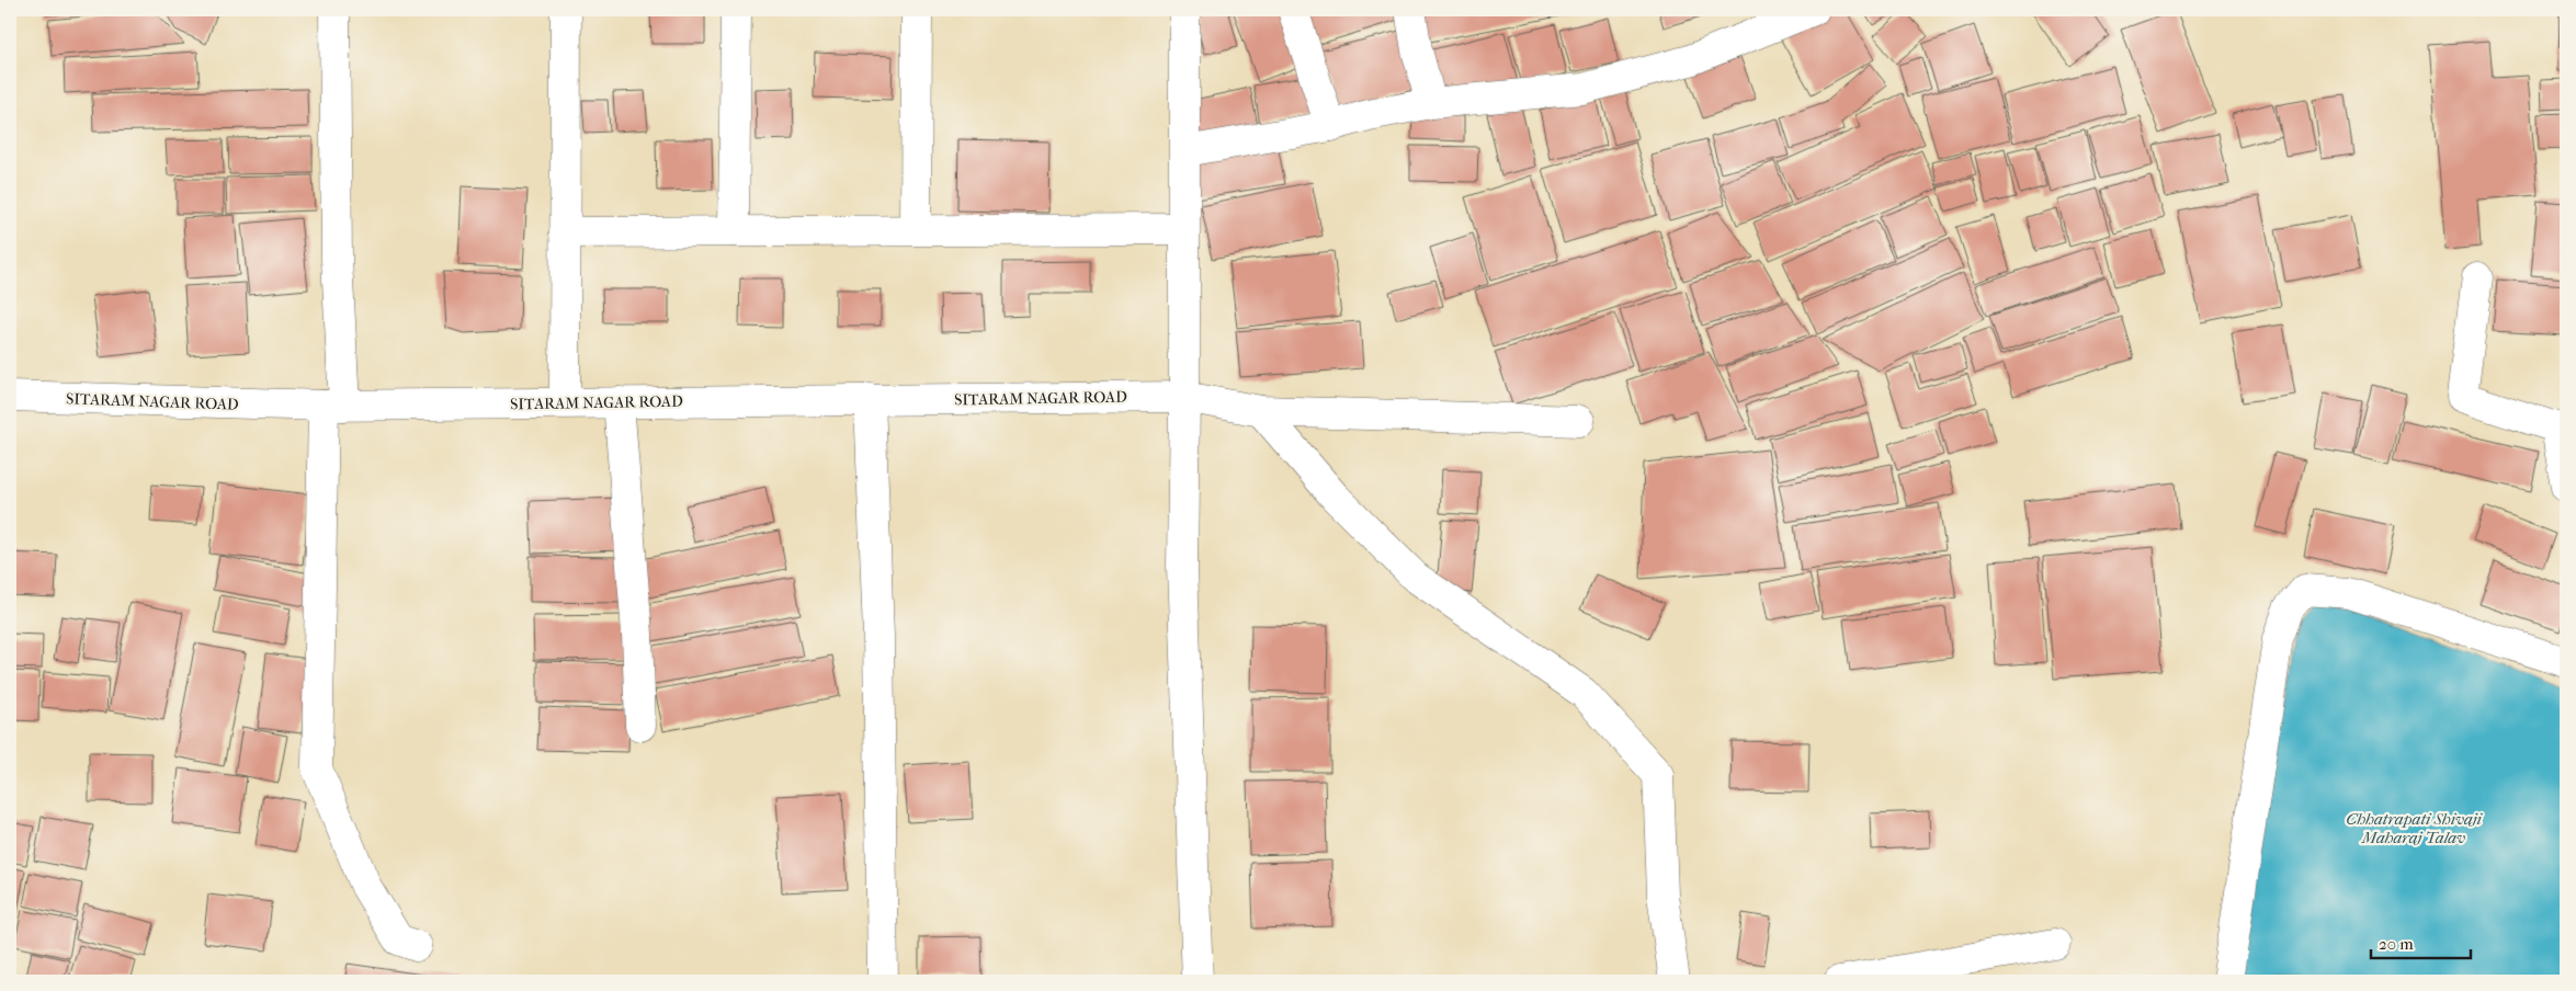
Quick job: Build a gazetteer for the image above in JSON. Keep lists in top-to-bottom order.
{
  "streets": {
    "street": ["SITARAM NAGAR ROAD"]
  },
  "water": ["Chhatrapati Shivaji Maharaj Talav"],
  "scale_bar": "20 m"
}
